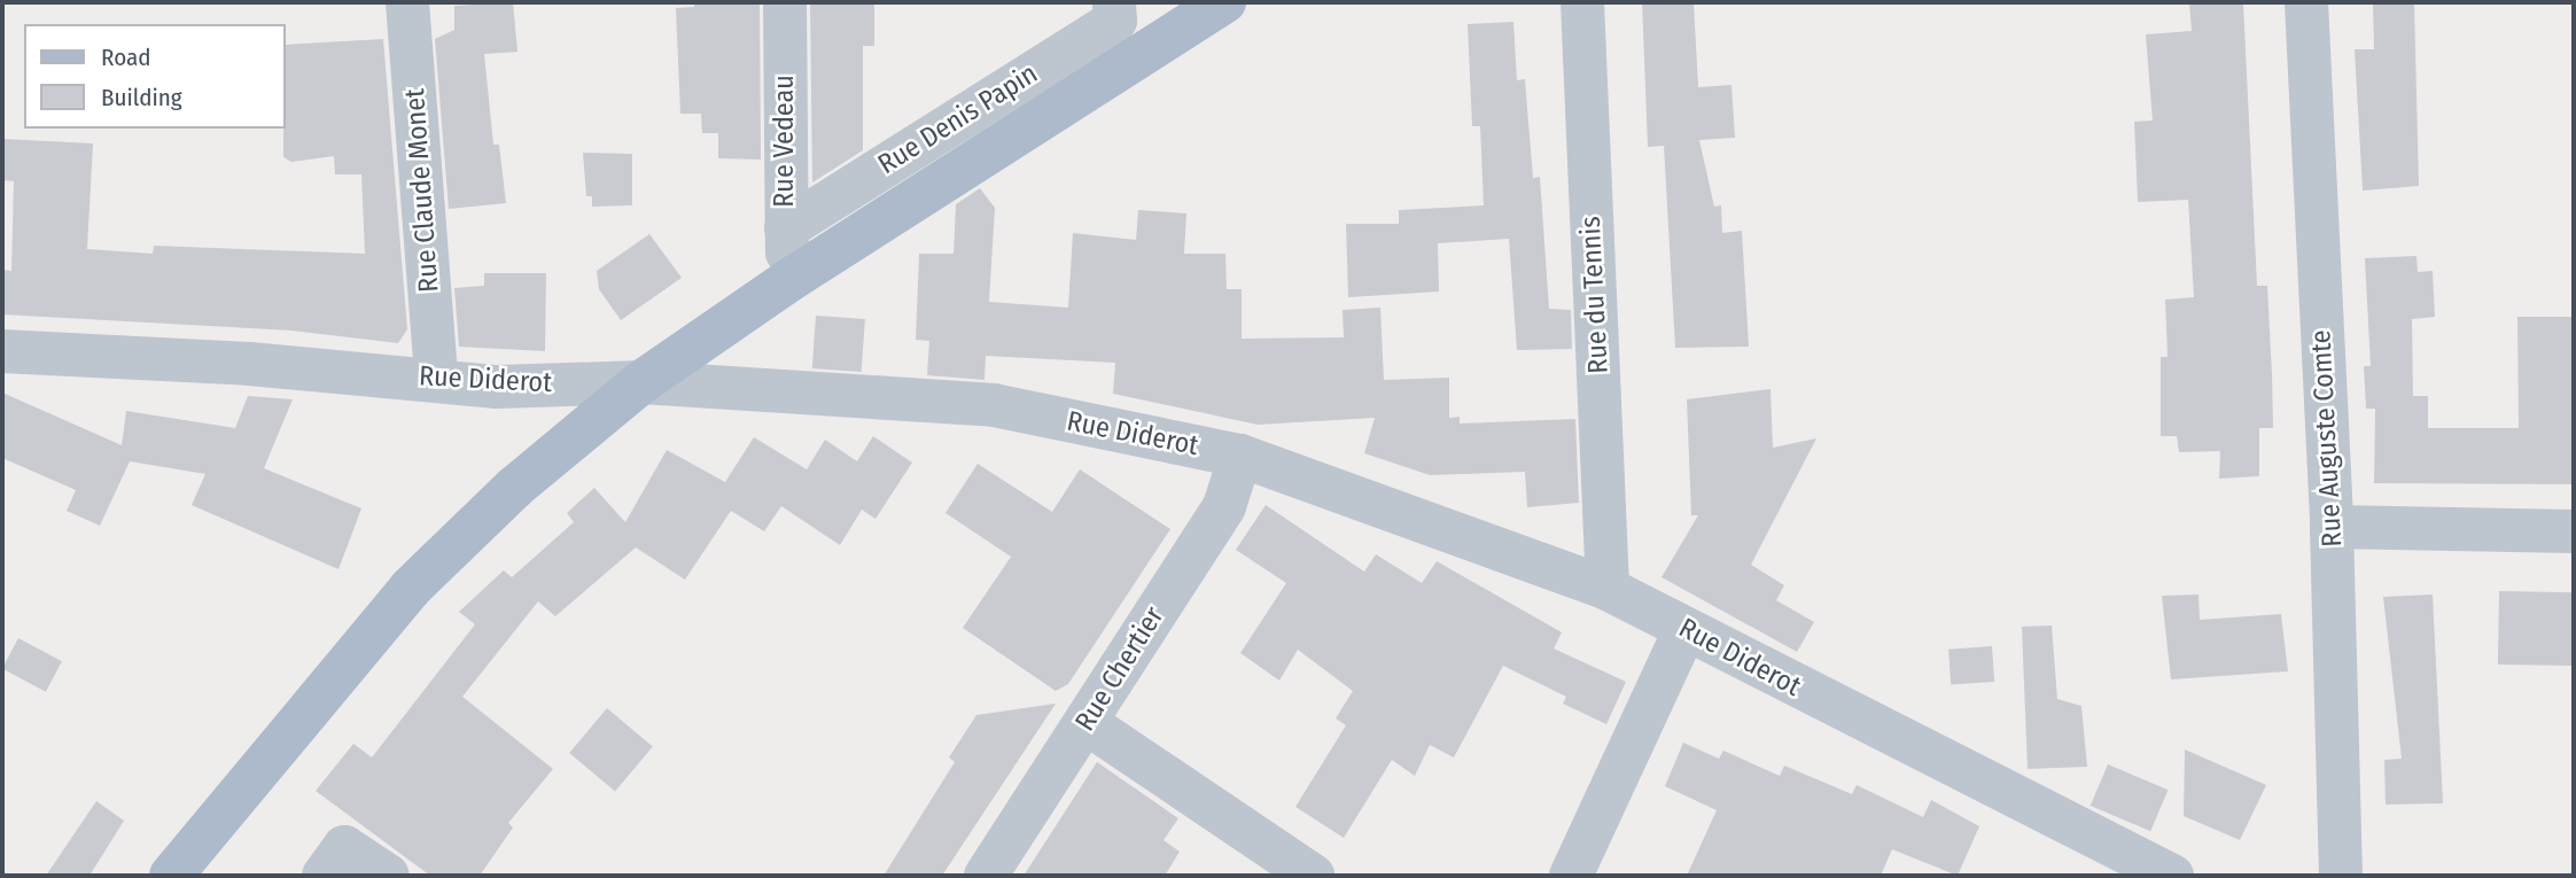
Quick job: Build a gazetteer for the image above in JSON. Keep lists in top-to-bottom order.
{
  "streets": {
    "street": [
      "Rue Denis Papin",
      "Rue Vedeau",
      "Rue Claude Monet",
      "Rue du Tennis",
      "Rue Diderot",
      "Rue Auguste Comte",
      "Rue Chertier"
    ]
  },
  "crossings": [
    ["Rue Denis Papin", "Rue Vedeau"],
    ["Rue Claude Monet", "Rue Diderot"],
    ["Rue du Tennis", "Rue Diderot"],
    ["Rue Diderot", "Rue Chertier"]
  ],
  "legend": ["Road", "Building"]
}
